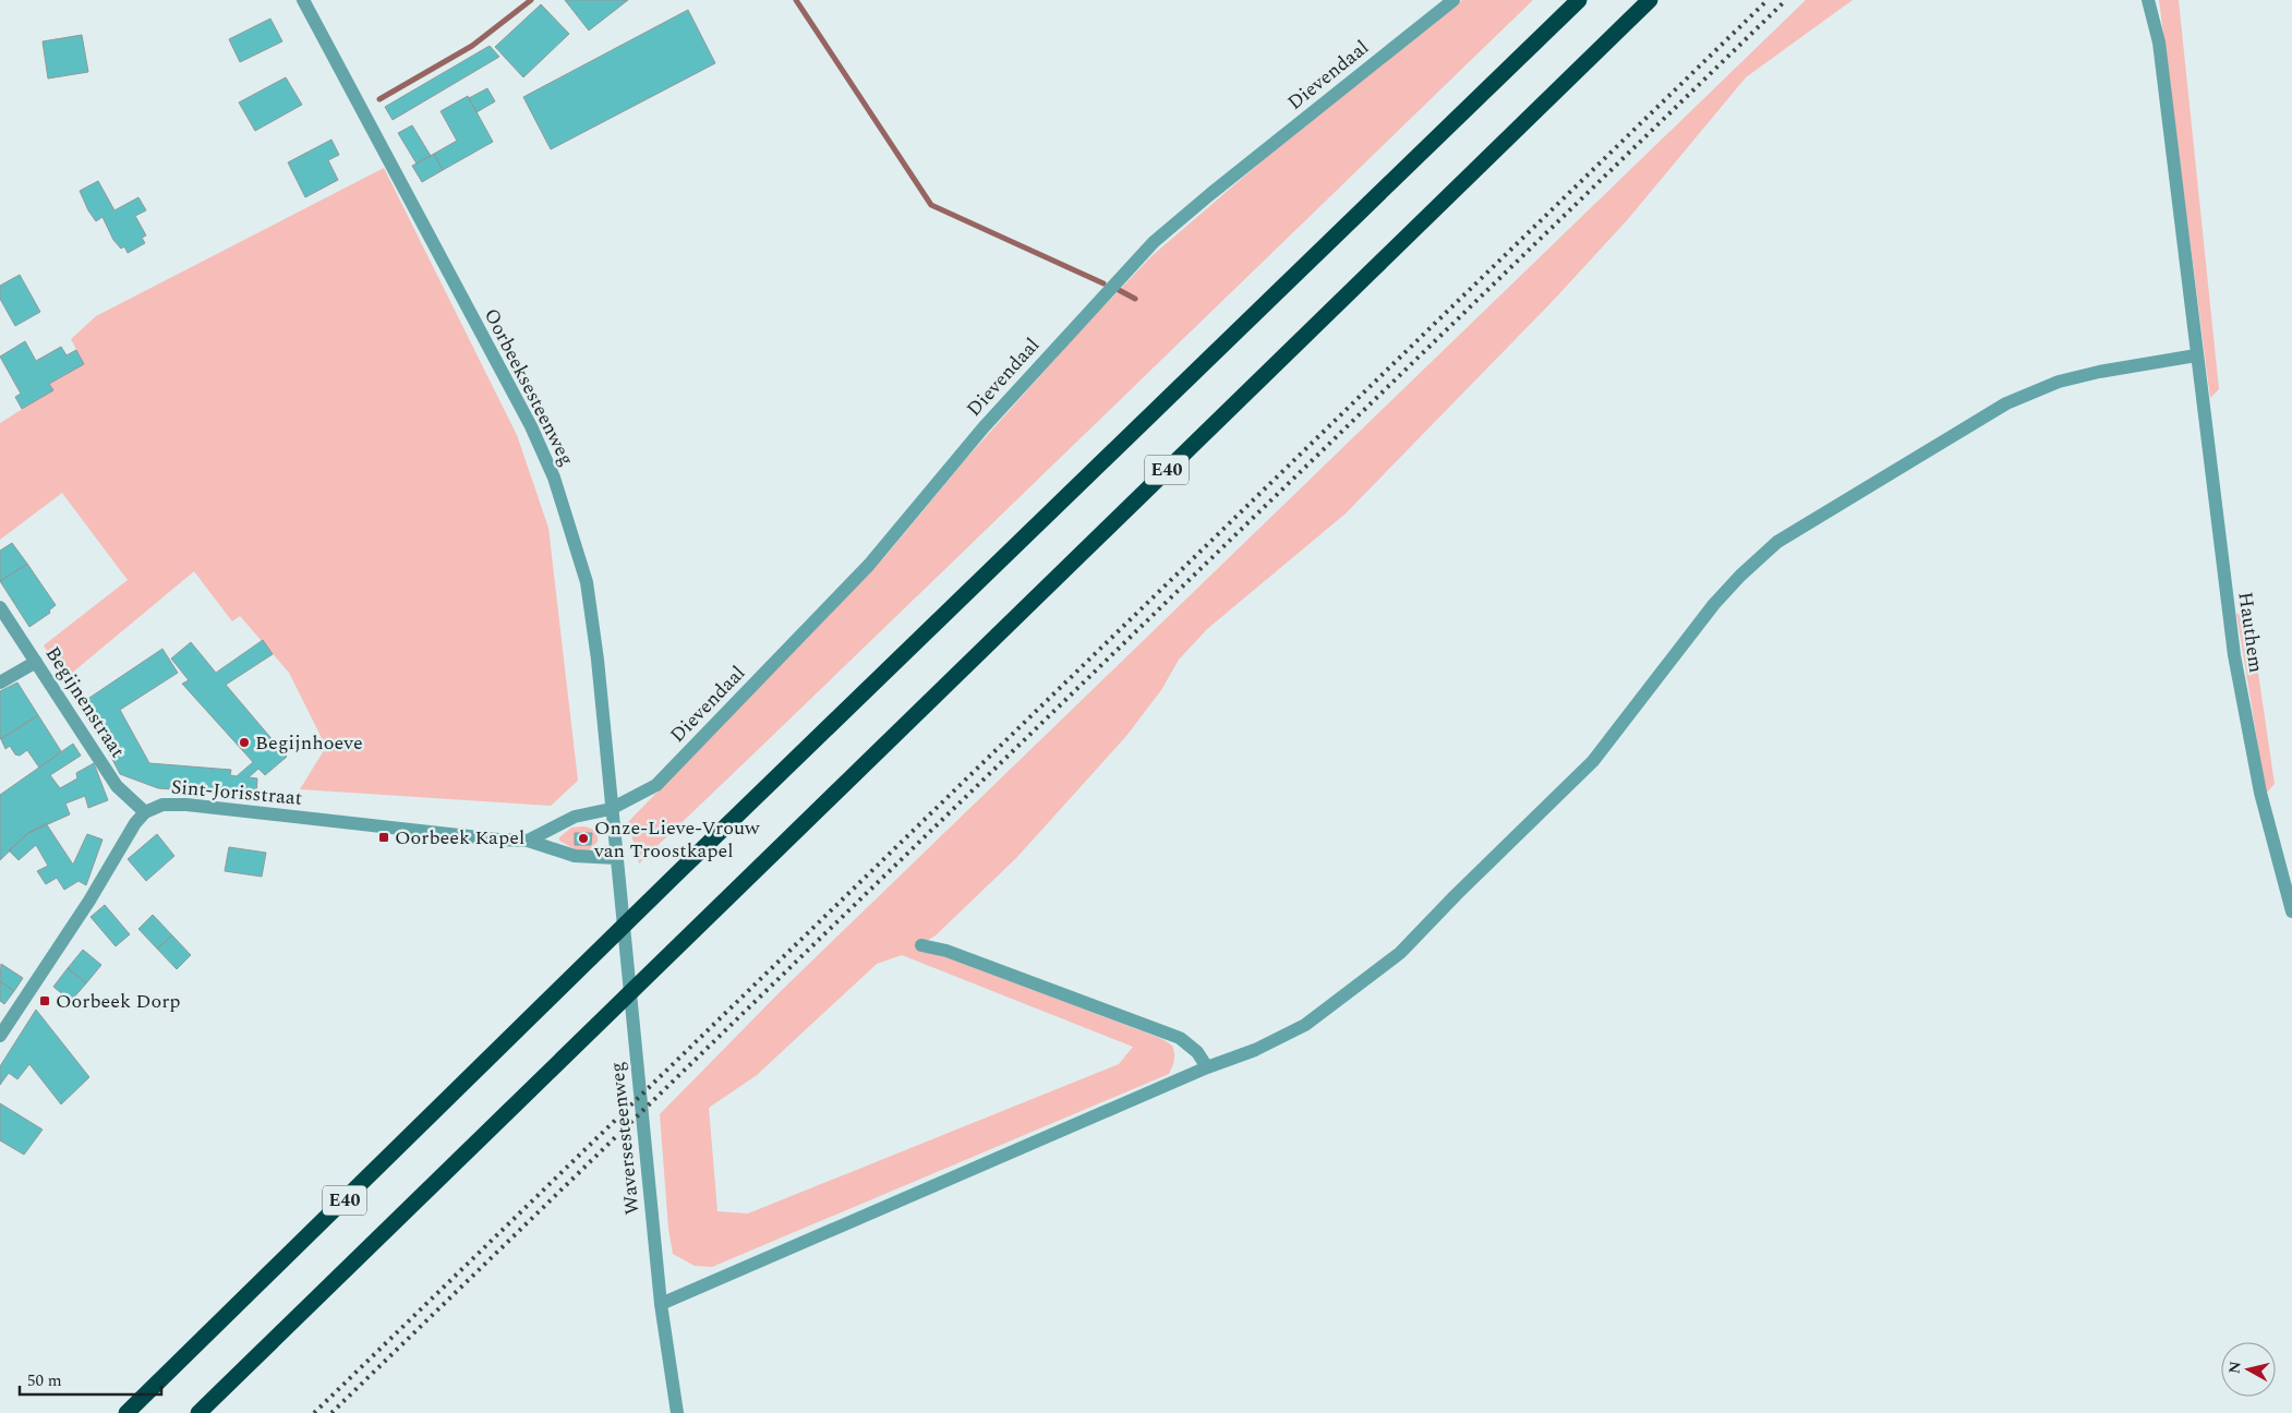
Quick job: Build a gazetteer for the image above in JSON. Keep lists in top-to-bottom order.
{
  "streets": {
    "highway": ["E40"],
    "street": [
      "Dievendaal",
      "Oorbeeksesteenweg",
      "Hauthem",
      "Begijnenstraat",
      "Sint-Jorisstraat",
      "Waversesteenweg"
    ]
  },
  "crossings": [
    ["Dievendaal", "Oorbeeksesteenweg"],
    ["Dievendaal", "Sint-Jorisstraat"],
    ["Oorbeeksesteenweg", "Sint-Jorisstraat"],
    ["Oorbeeksesteenweg", "Waversesteenweg"],
    ["Begijnenstraat", "Sint-Jorisstraat"],
    ["Sint-Jorisstraat", "Waversesteenweg"]
  ],
  "places": {
    "other": ["Begijnhoeve", "Onze-Lieve-Vrouw van Troostkapel"],
    "transit": ["Oorbeek Kapel", "Oorbeek Dorp"]
  },
  "scale_bar": "50 m",
  "north": "left"
}
